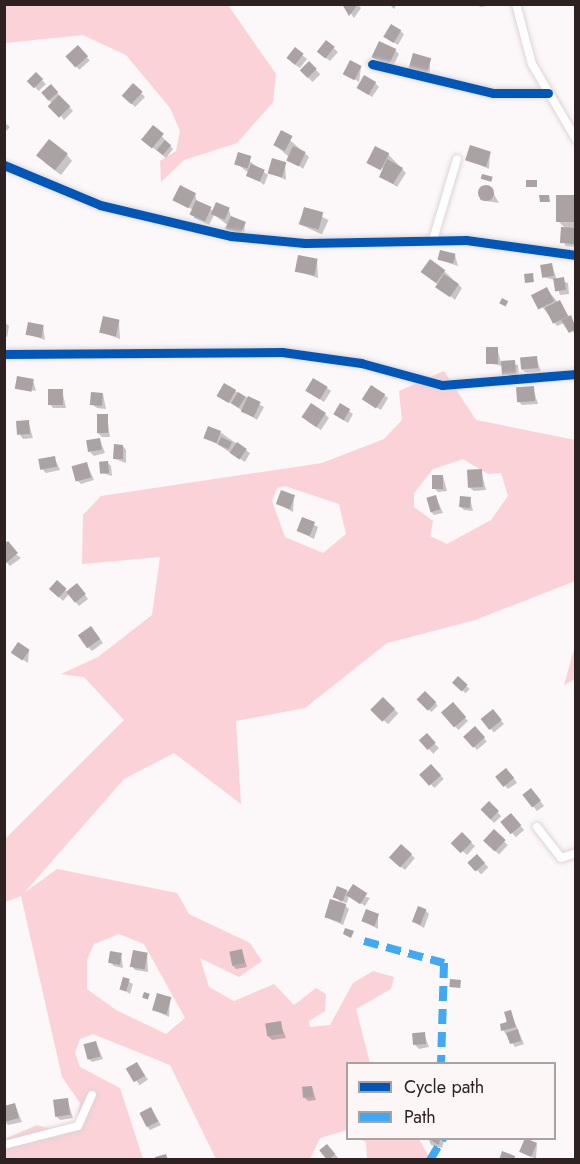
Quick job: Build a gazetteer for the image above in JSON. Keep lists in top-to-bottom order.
{
  "legend": ["Cycle path", "Path"]
}
